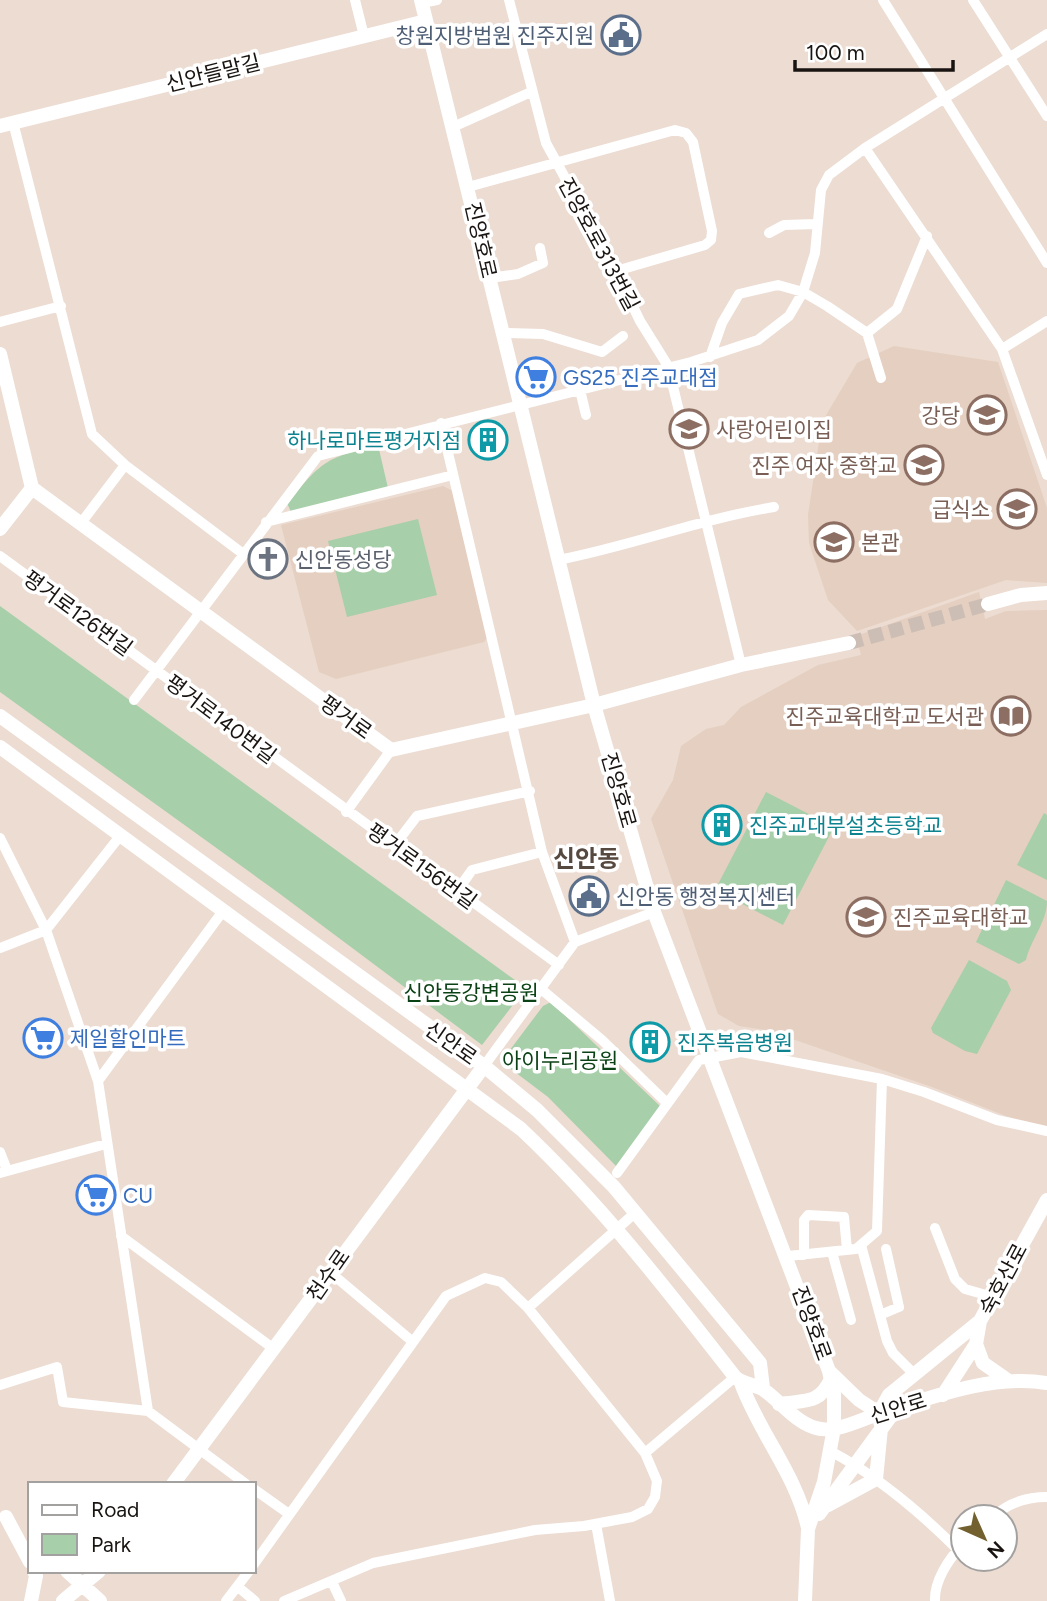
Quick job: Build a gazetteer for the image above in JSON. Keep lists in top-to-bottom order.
{
  "streets": {
    "street": [
      "신안들말길",
      "진양호로",
      "진양호로313번길",
      "평거로126번길",
      "평거로",
      "평거로140번길",
      "평거로156번길",
      "신안로",
      "천수로",
      "숙호산로"
    ]
  },
  "crossings": [
    ["신안들말길", "진양호로"],
    ["진양호로", "진양호로313번길"],
    ["진양호로", "평거로"],
    ["진양호로", "신안로"],
    ["진양호로313번길", "평거로"],
    ["평거로126번길", "평거로140번길"],
    ["평거로", "평거로140번길"],
    ["평거로", "평거로156번길"],
    ["평거로140번길", "평거로156번길"],
    ["신안로", "천수로"],
    ["신안로", "숙호산로"]
  ],
  "districts": ["신안동"],
  "parks": ["신안동강변공원", "아이누리공원"],
  "places": {
    "public building": ["창원지방법원 진주지원", "신안동 행정복지센터"],
    "supermarket": ["GS25 진주교대점", "제일할인마트", "CU"],
    "school or university": [
      "강당",
      "사랑어린이집",
      "진주 여자 중학교",
      "급식소",
      "본관",
      "진주교육대학교"
    ],
    "building": ["하나로마트평거지점", "진주교대부설초등학교", "진주복음병원"],
    "church": ["신안동성당"],
    "library": ["진주교육대학교 도서관"]
  },
  "legend": ["Road", "Park"],
  "scale_bar": "100 m",
  "north": "bottom right"
}
